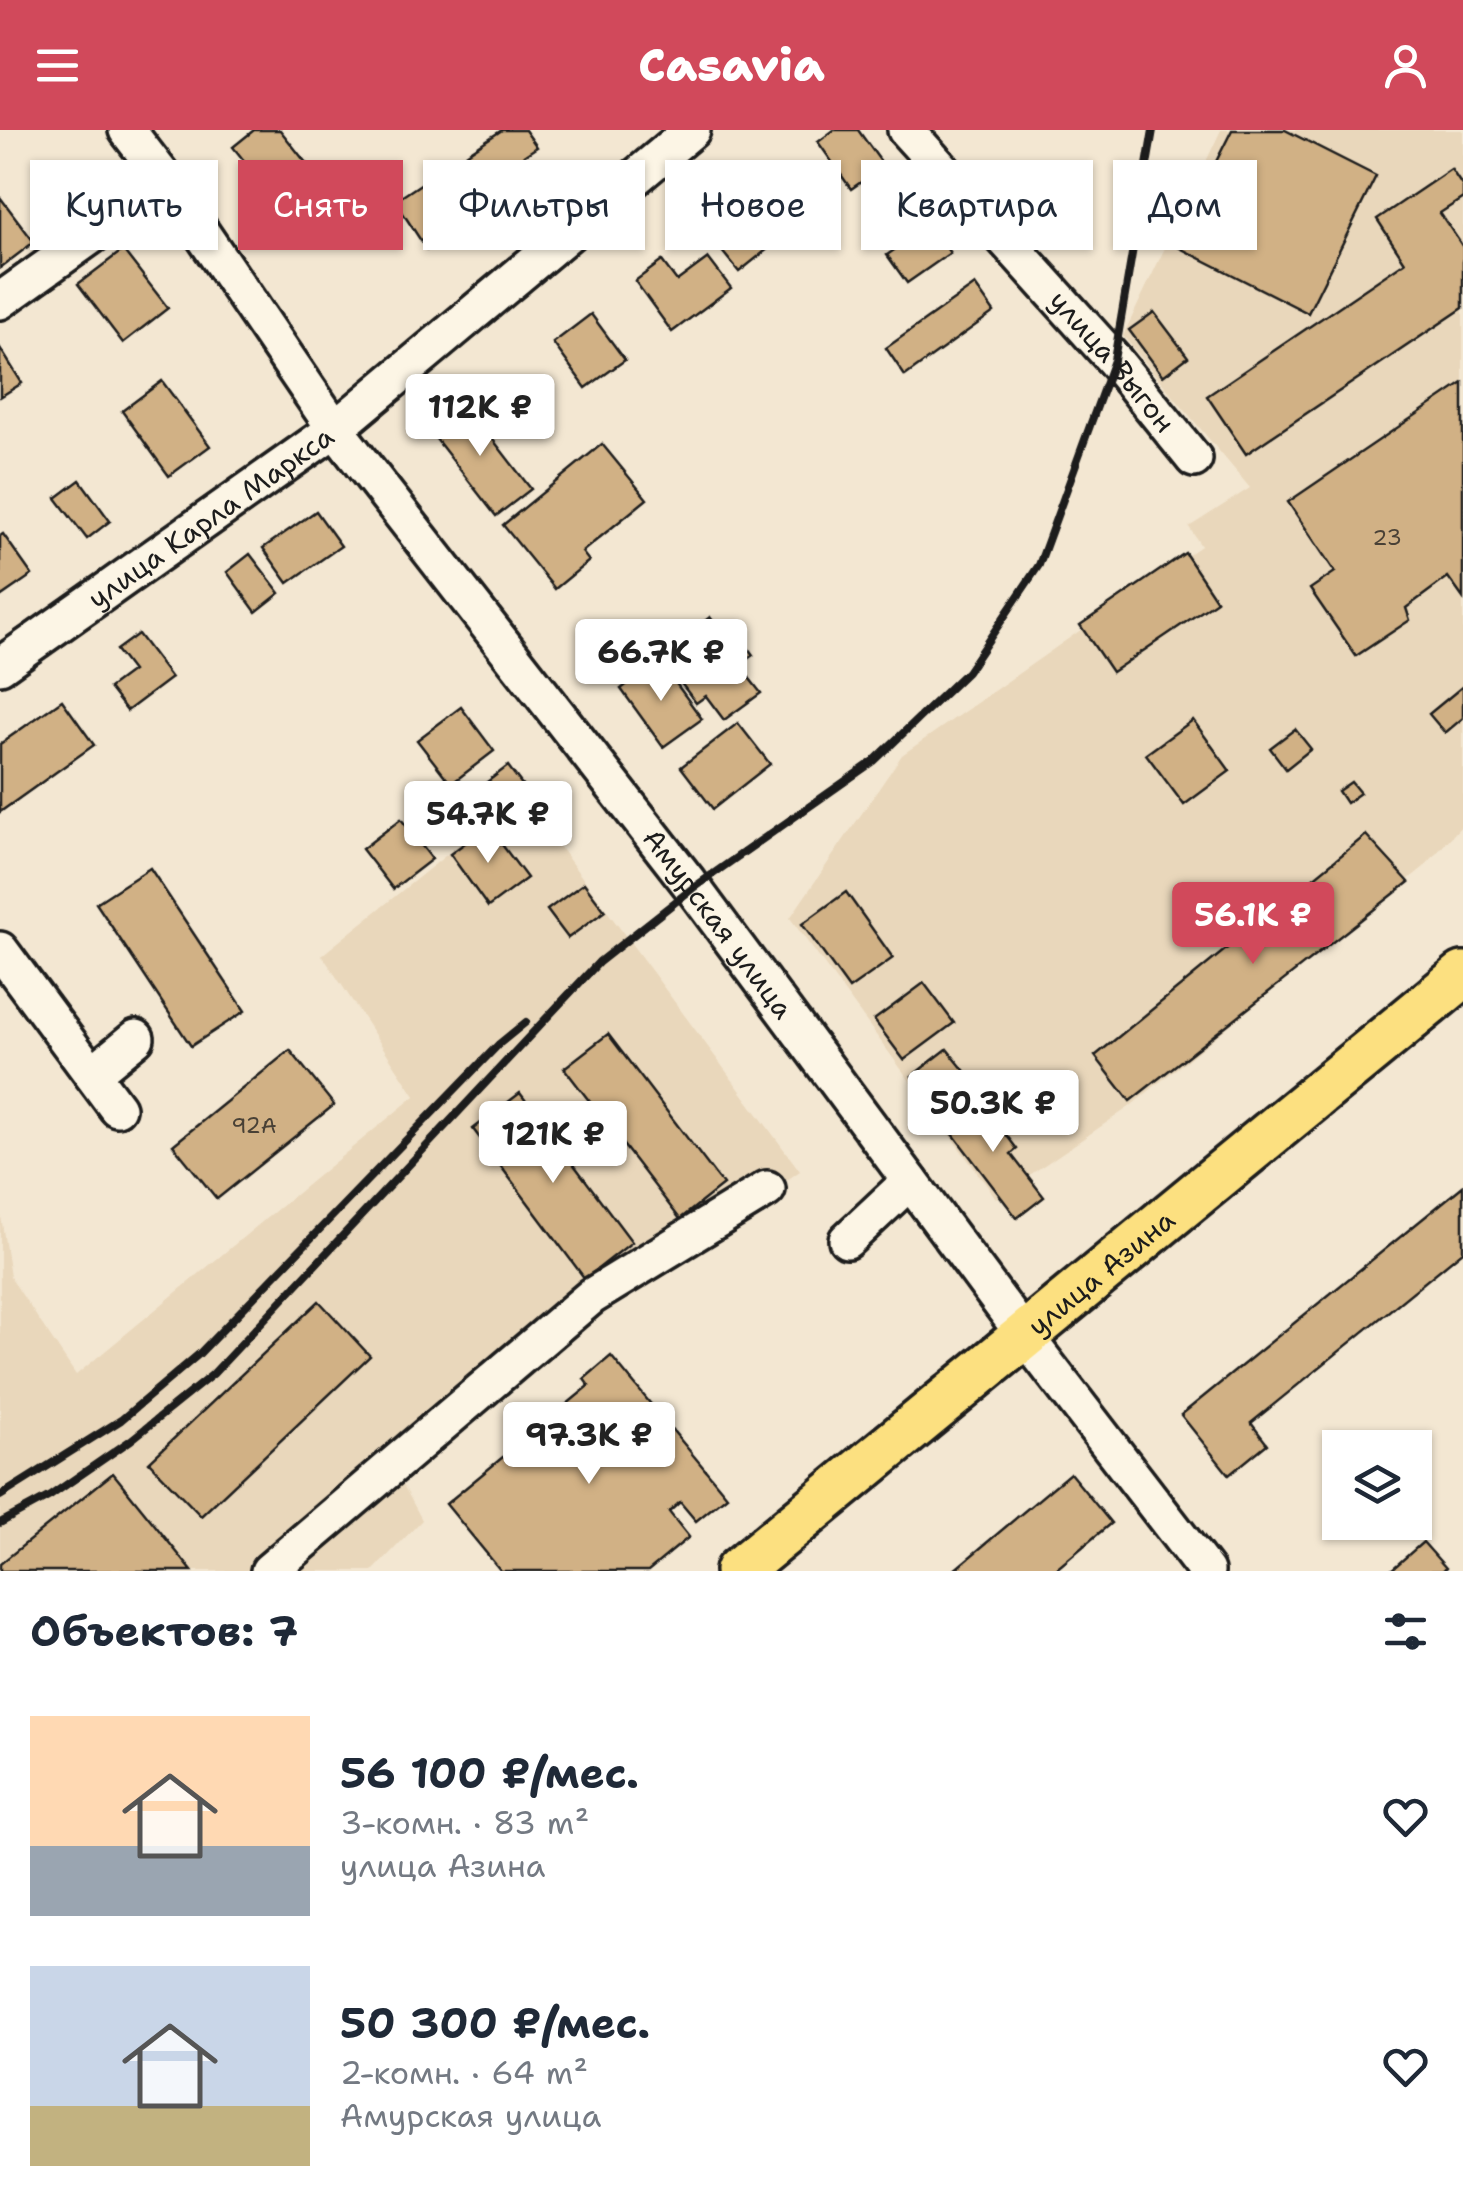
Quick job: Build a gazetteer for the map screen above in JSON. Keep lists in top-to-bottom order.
{
  "streets": {
    "main road": ["улица Азина"],
    "street": ["улица Выгон", "улица Карла Маркса", "Амурская улица"]
  },
  "crossings": [
    ["улица Карла Маркса", "Амурская улица"],
    ["Амурская улица", "улица Азина"]
  ],
  "house_numbers": ["23", "92А"],
  "page": {
    "header": "Casavia",
    "chip": [
      "Купить",
      "Снять",
      "Фильтры",
      "Новое",
      "Квартира",
      "Дом"
    ],
    "price": [
      "112K ₽",
      "66.7K ₽",
      "54.7K ₽",
      "56.1K ₽",
      "50.3K ₽",
      "121K ₽",
      "97.3K ₽"
    ],
    "heading": "Объектов: 7",
    "list": [
      {
        "name": "56 100 ₽/мес.",
        "note": "3-комн. · 83 m² · улица Азина"
      },
      {
        "name": "50 300 ₽/мес.",
        "note": "2-комн. · 64 m² · Амурская улица"
      }
    ]
  }
}
